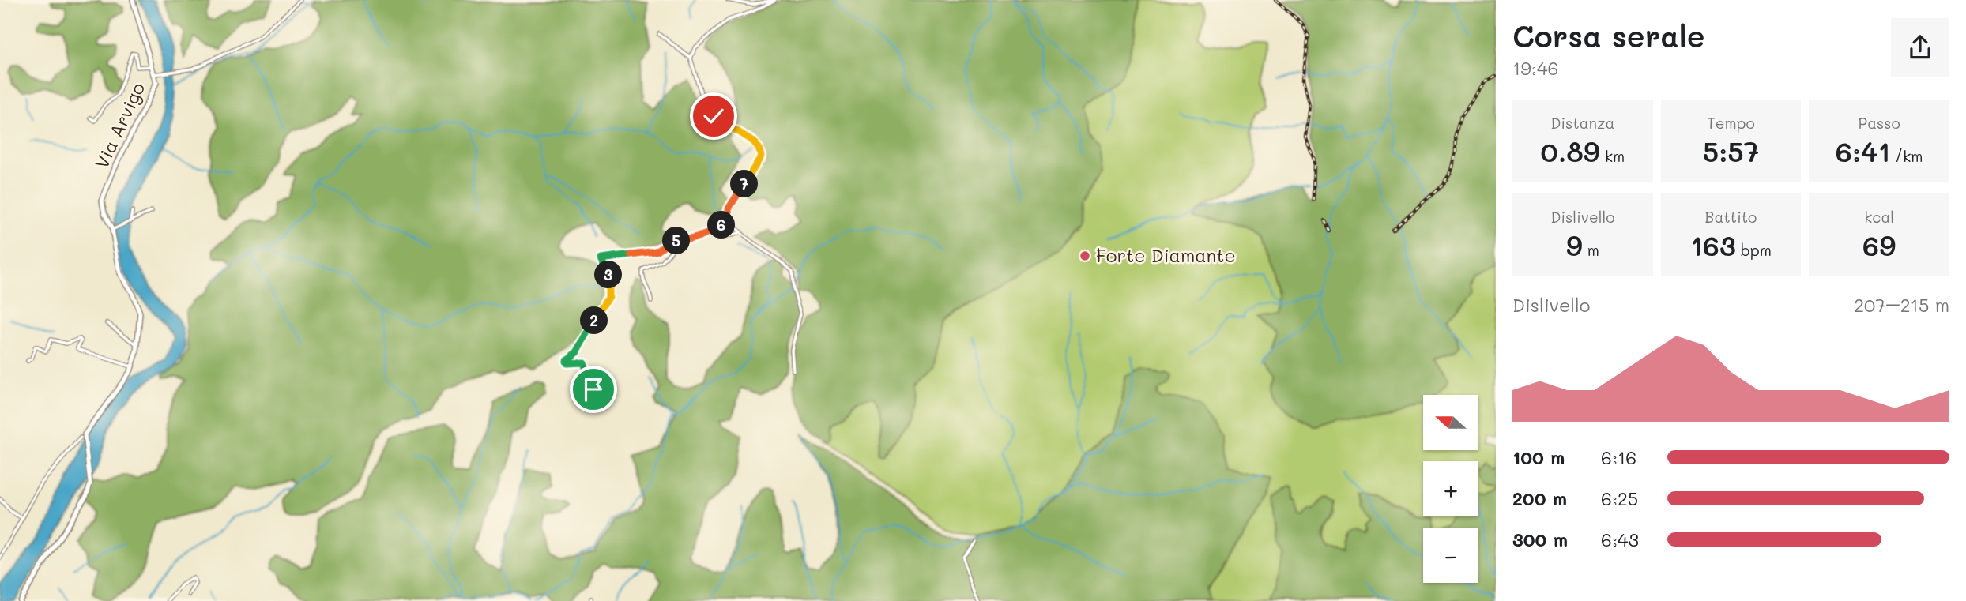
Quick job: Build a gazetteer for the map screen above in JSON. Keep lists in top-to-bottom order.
{
  "streets": {
    "main road": ["Via Arvigo"]
  },
  "places": ["Forte Diamante"],
  "north": "left",
  "page": {
    "heading": ["Corsa serale", "19:46"],
    "stats": [
      ["Distanza", "0.89 km"],
      ["Tempo", "5:57"],
      ["Passo", "6:41 /km"],
      ["Dislivello", "9 m"],
      ["Battito", "163 bpm"],
      ["kcal", "69"]
    ],
    "pins": [
      "7",
      "6",
      "5",
      "3",
      "2"
    ],
    "chart": ["Dislivello", "207–215 m"],
    "map_buttons": ["+", "−"],
    "list": [
      {
        "name": "100 m",
        "note": "6:16"
      },
      {
        "name": "200 m",
        "note": "6:25"
      },
      {
        "name": "300 m",
        "note": "6:43"
      }
    ]
  }
}
